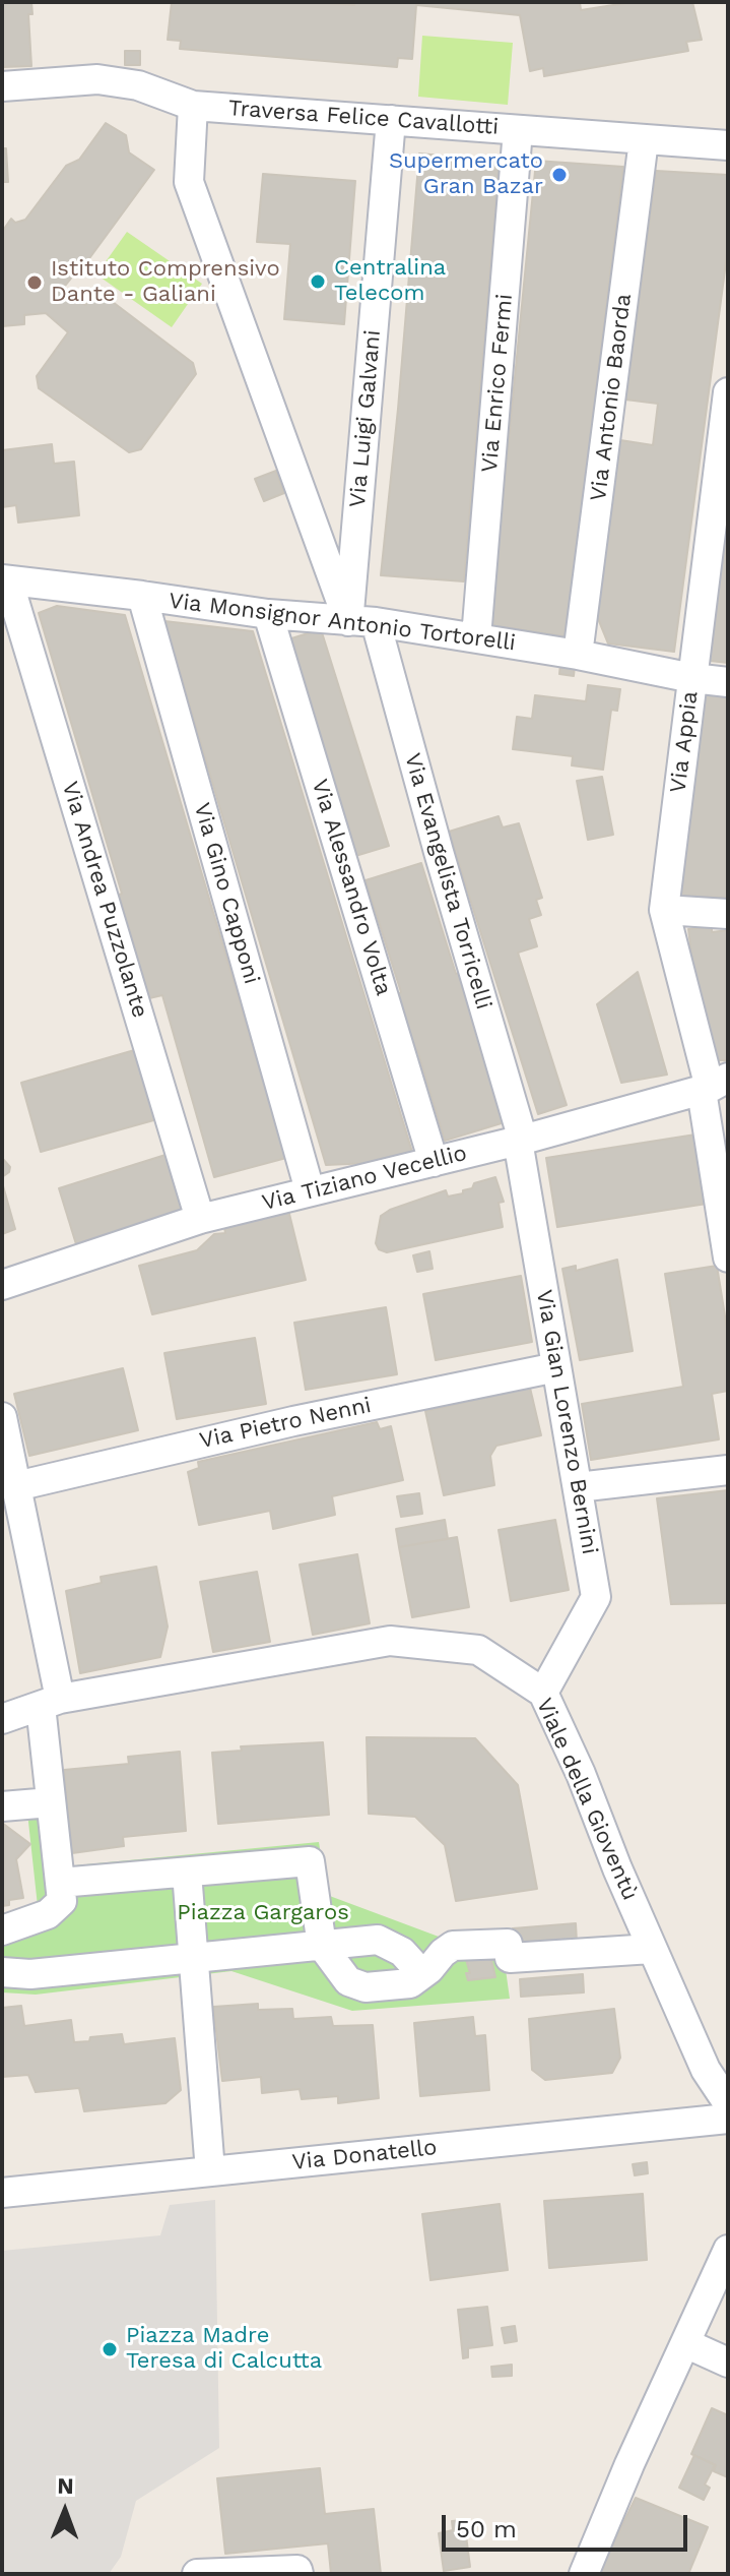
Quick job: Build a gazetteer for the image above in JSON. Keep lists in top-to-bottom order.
{
  "streets": {
    "street": [
      "Traversa Felice Cavallotti",
      "Via Enrico Fermi",
      "Via Antonio Baorda",
      "Via Luigi Galvani",
      "Via Monsignor Antonio Tortorelli",
      "Via Appia",
      "Via Evangelista Torricelli",
      "Via Alessandro Volta",
      "Via Gino Capponi",
      "Via Andrea Puzzolante",
      "Via Tiziano Vecellio",
      "Via Gian Lorenzo Bernini",
      "Via Pietro Nenni",
      "Viale della Gioventù",
      "Via Donatello"
    ]
  },
  "crossings": [
    ["Traversa Felice Cavallotti", "Via Enrico Fermi"],
    ["Traversa Felice Cavallotti", "Via Antonio Baorda"],
    ["Traversa Felice Cavallotti", "Via Luigi Galvani"],
    ["Traversa Felice Cavallotti", "Via Evangelista Torricelli"],
    ["Via Enrico Fermi", "Via Monsignor Antonio Tortorelli"],
    ["Via Antonio Baorda", "Via Monsignor Antonio Tortorelli"],
    ["Via Luigi Galvani", "Via Monsignor Antonio Tortorelli"],
    ["Via Luigi Galvani", "Via Evangelista Torricelli"],
    ["Via Monsignor Antonio Tortorelli", "Via Appia"],
    ["Via Monsignor Antonio Tortorelli", "Via Evangelista Torricelli"],
    ["Via Monsignor Antonio Tortorelli", "Via Alessandro Volta"],
    ["Via Monsignor Antonio Tortorelli", "Via Gino Capponi"],
    ["Via Monsignor Antonio Tortorelli", "Via Andrea Puzzolante"],
    ["Via Appia", "Via Tiziano Vecellio"],
    ["Via Evangelista Torricelli", "Via Tiziano Vecellio"],
    ["Via Evangelista Torricelli", "Via Gian Lorenzo Bernini"],
    ["Via Alessandro Volta", "Via Tiziano Vecellio"],
    ["Via Gino Capponi", "Via Tiziano Vecellio"],
    ["Via Andrea Puzzolante", "Via Tiziano Vecellio"],
    ["Via Tiziano Vecellio", "Via Gian Lorenzo Bernini"],
    ["Via Gian Lorenzo Bernini", "Via Pietro Nenni"],
    ["Via Gian Lorenzo Bernini", "Viale della Gioventù"]
  ],
  "parks": ["Piazza Gargaros"],
  "places": [
    "Supermercato Gran Bazar",
    "Centralina Telecom",
    "Istituto Comprensivo Dante - Galiani",
    "Piazza Madre Teresa di Calcutta"
  ],
  "scale_bar": "50 m",
  "north": "top"
}
